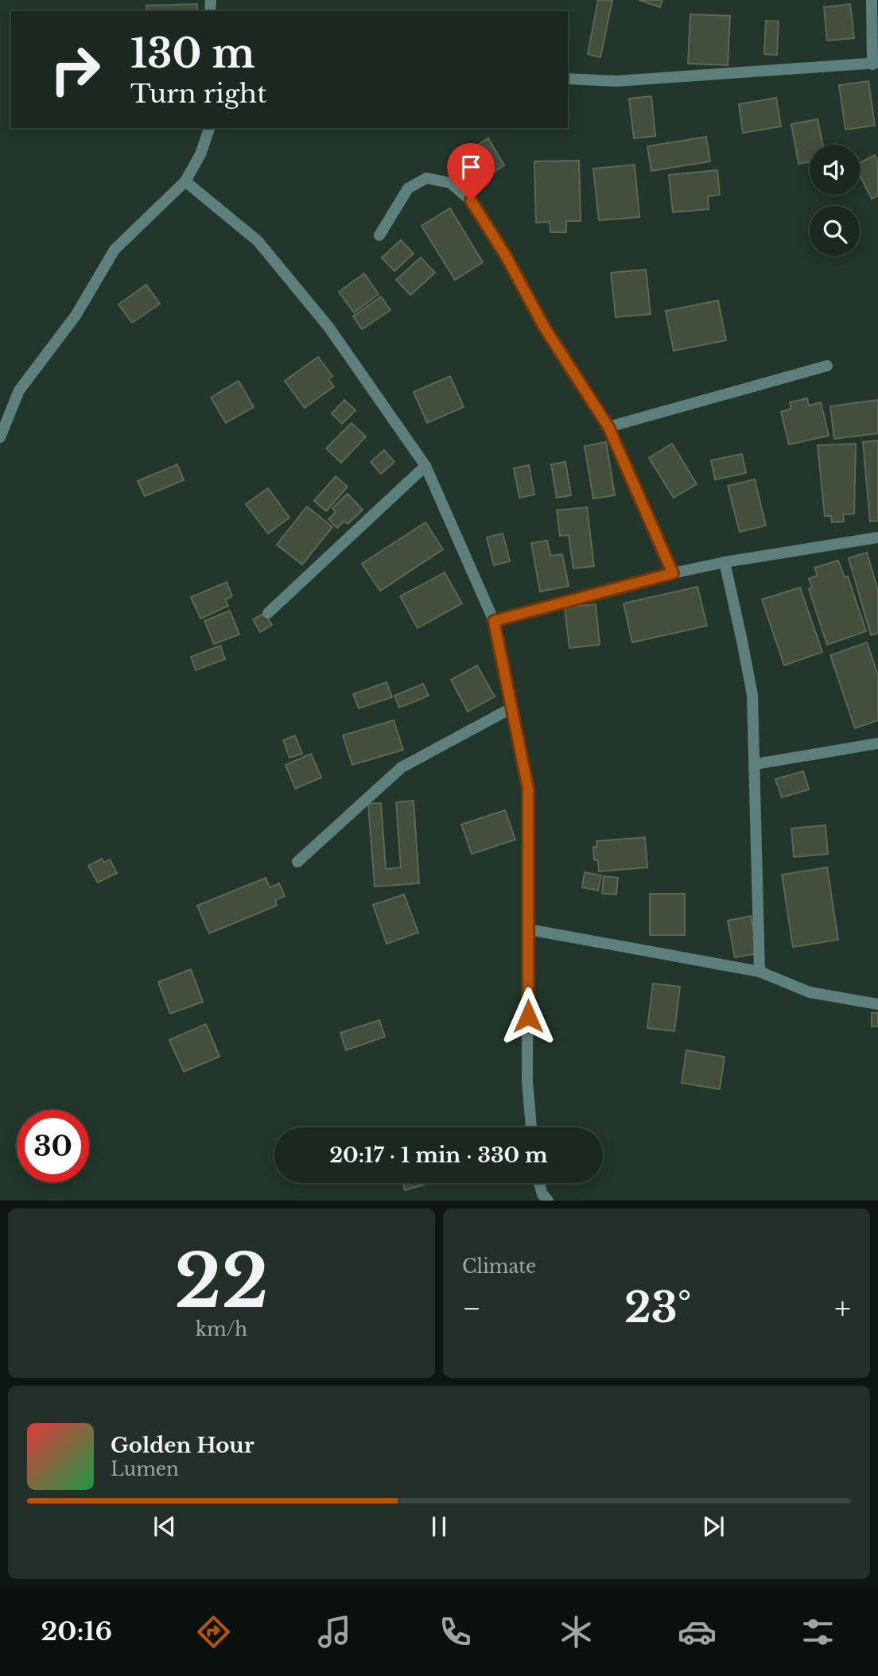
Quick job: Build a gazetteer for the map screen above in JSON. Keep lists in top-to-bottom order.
{
  "page": {
    "turn": ["130 m", "Turn right"],
    "limit": "30",
    "trip": "20:17 · 1 min · 330 m",
    "tile": [
      ["22", "km/h"],
      "Climate"
    ],
    "heat": ["−", "23°", "+"],
    "song": ["Golden Hour", "Lumen"],
    "tabs": "20:16"
  }
}
